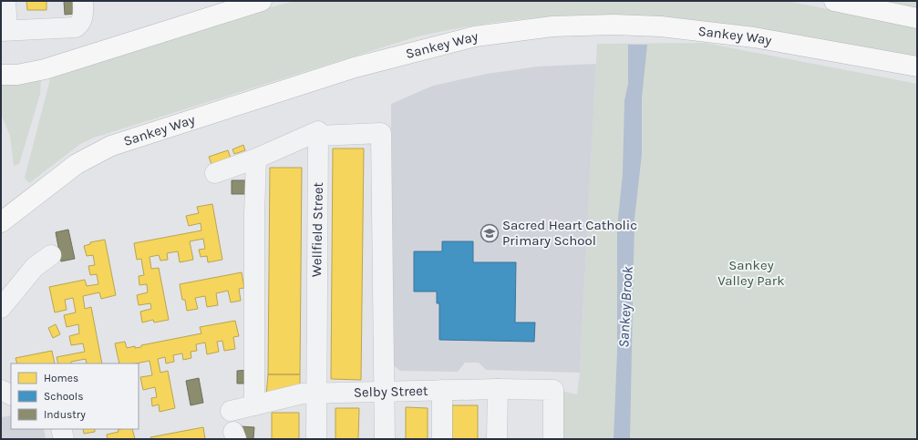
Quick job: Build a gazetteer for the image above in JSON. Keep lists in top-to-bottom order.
{
  "streets": {
    "highway": ["Sankey Way"],
    "street": ["Wellfield Street", "Selby Street"]
  },
  "crossings": [
    ["Wellfield Street", "Selby Street"]
  ],
  "water": ["Sankey Brook"],
  "parks": ["Sankey Valley Park"],
  "places": {
    "school or university": ["Sacred Heart Catholic Primary School"]
  },
  "legend": ["Homes", "Schools", "Industry"]
}
